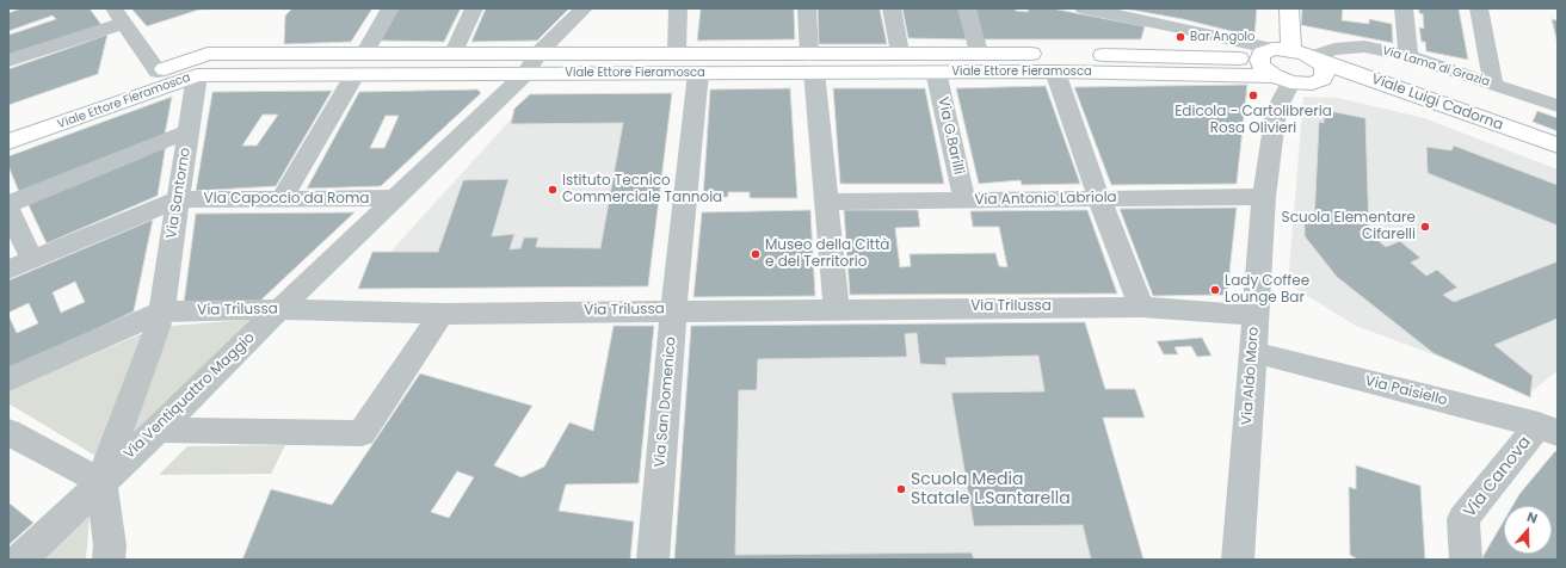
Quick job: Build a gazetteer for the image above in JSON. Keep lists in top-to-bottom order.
{
  "streets": {
    "main road": ["Viale Ettore Fieramosca", "Viale Luigi Cadorna"],
    "street": [
      "Via Lama di Grazia",
      "Via G.Barilli",
      "Via Santorno",
      "Via Capoccio da Roma",
      "Via Antonio Labriola",
      "Via Trilussa",
      "Via Aldo Moro",
      "Via Paisiello",
      "Via Ventiquattro Maggio",
      "Via San Domenico",
      "Via Canova"
    ]
  },
  "crossings": [
    ["Via Lama di Grazia", "Viale Luigi Cadorna"],
    ["Viale Ettore Fieramosca", "Viale Luigi Cadorna"],
    ["Viale Ettore Fieramosca", "Via G.Barilli"],
    ["Viale Ettore Fieramosca", "Via Santorno"],
    ["Viale Ettore Fieramosca", "Via Aldo Moro"],
    ["Viale Ettore Fieramosca", "Via Ventiquattro Maggio"],
    ["Viale Ettore Fieramosca", "Via San Domenico"],
    ["Viale Luigi Cadorna", "Via Aldo Moro"],
    ["Via G.Barilli", "Via Antonio Labriola"],
    ["Via Santorno", "Via Capoccio da Roma"],
    ["Via Santorno", "Via Trilussa"],
    ["Via Santorno", "Via Ventiquattro Maggio"],
    ["Via Capoccio da Roma", "Via Ventiquattro Maggio"],
    ["Via Antonio Labriola", "Via Aldo Moro"],
    ["Via Trilussa", "Via Aldo Moro"],
    ["Via Trilussa", "Via Ventiquattro Maggio"],
    ["Via Trilussa", "Via San Domenico"],
    ["Via Aldo Moro", "Via Paisiello"],
    ["Via Paisiello", "Via Canova"]
  ],
  "places": [
    "Bar Angolo",
    "Edicola - Cartolibreria Rosa Olivieri",
    "Istituto Tecnico Commerciale Tannoia",
    "Scuola Elementare Cifarelli",
    "Museo della Città e del Territorio",
    "Lady Coffee Lounge Bar",
    "Scuola Media Statale L.Santarella"
  ],
  "north": "top"
}
